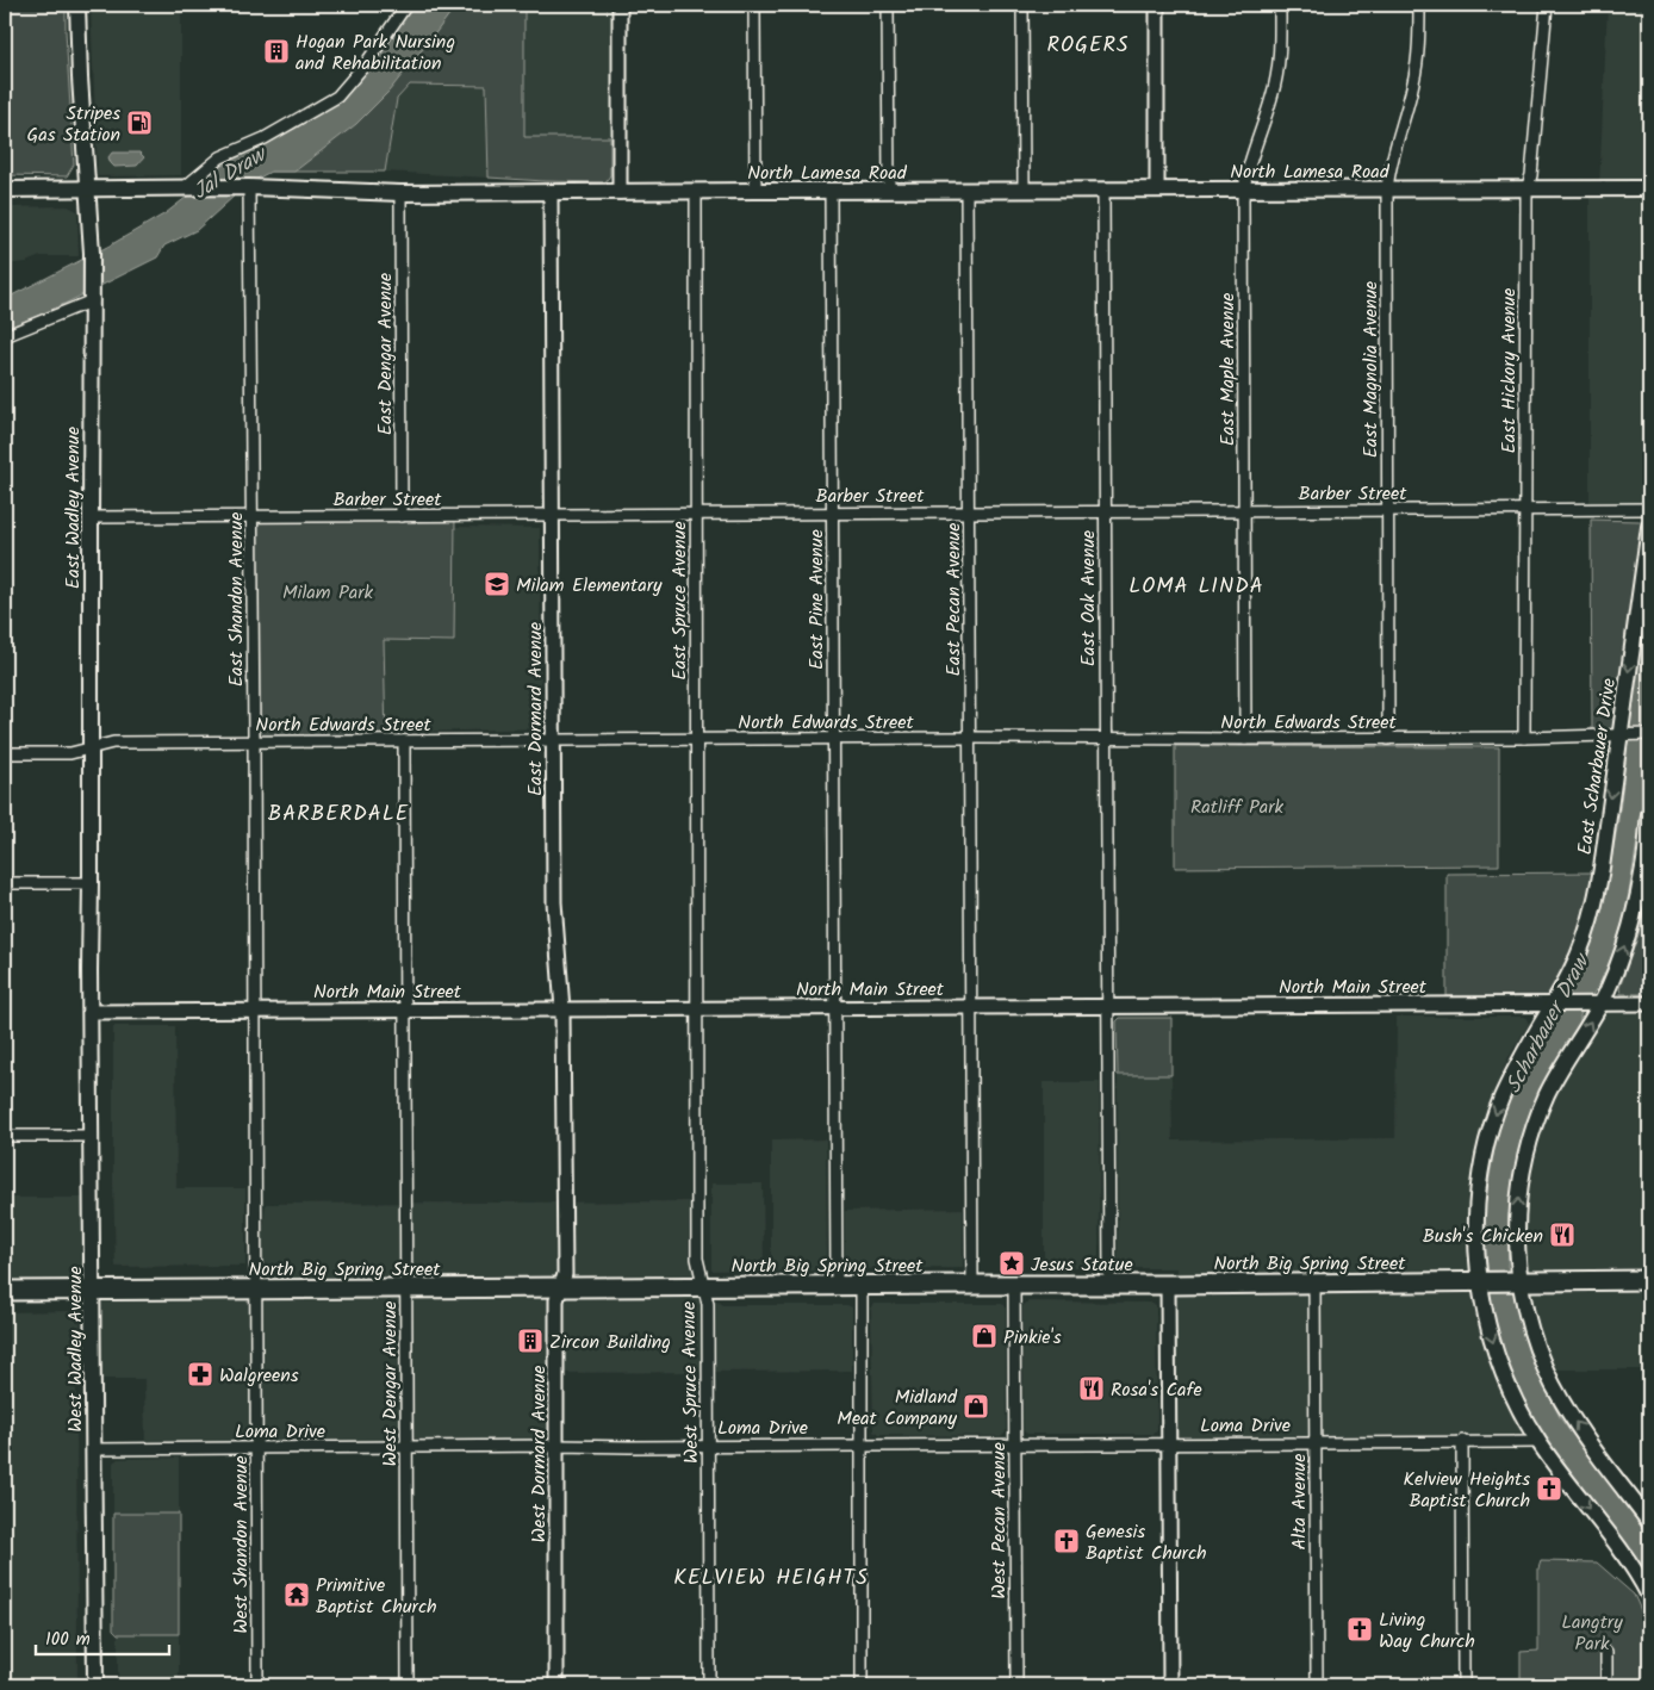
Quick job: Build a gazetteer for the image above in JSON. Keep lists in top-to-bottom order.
{
  "streets": {
    "highway": ["North Big Spring Street"],
    "main road": [
      "North Lamesa Road",
      "East Wadley Avenue",
      "East Scharbauer Drive",
      "West Wadley Avenue"
    ],
    "street": [
      "East Dengar Avenue",
      "East Maple Avenue",
      "East Magnolia Avenue",
      "East Hickory Avenue",
      "Barber Street",
      "East Oak Avenue",
      "East Shandon Avenue",
      "East Pine Avenue",
      "East Pecan Avenue",
      "East Spruce Avenue",
      "East Dormard Avenue",
      "North Edwards Street",
      "North Main Street",
      "West Spruce Avenue",
      "West Dengar Avenue",
      "Loma Drive",
      "West Dormard Avenue",
      "Alta Avenue",
      "West Pecan Avenue",
      "West Shandon Avenue"
    ]
  },
  "crossings": [
    ["North Lamesa Road", "East Dengar Avenue"],
    ["North Lamesa Road", "East Maple Avenue"],
    ["North Lamesa Road", "East Magnolia Avenue"],
    ["North Lamesa Road", "East Hickory Avenue"],
    ["North Lamesa Road", "East Wadley Avenue"],
    ["North Lamesa Road", "East Oak Avenue"],
    ["North Lamesa Road", "East Shandon Avenue"],
    ["North Lamesa Road", "East Pine Avenue"],
    ["North Lamesa Road", "East Pecan Avenue"],
    ["North Lamesa Road", "East Spruce Avenue"],
    ["North Lamesa Road", "East Dormard Avenue"],
    ["East Dengar Avenue", "Barber Street"],
    ["East Maple Avenue", "Barber Street"],
    ["East Maple Avenue", "North Edwards Street"],
    ["East Magnolia Avenue", "Barber Street"],
    ["East Magnolia Avenue", "North Edwards Street"],
    ["East Hickory Avenue", "Barber Street"],
    ["East Hickory Avenue", "North Edwards Street"],
    ["Barber Street", "East Wadley Avenue"],
    ["Barber Street", "East Oak Avenue"],
    ["Barber Street", "East Shandon Avenue"],
    ["Barber Street", "East Pine Avenue"],
    ["Barber Street", "East Pecan Avenue"],
    ["Barber Street", "East Spruce Avenue"],
    ["Barber Street", "East Dormard Avenue"],
    ["East Wadley Avenue", "North Edwards Street"],
    ["East Wadley Avenue", "North Main Street"],
    ["East Wadley Avenue", "West Wadley Avenue"],
    ["East Oak Avenue", "North Edwards Street"],
    ["East Oak Avenue", "North Main Street"],
    ["East Oak Avenue", "North Big Spring Street"],
    ["East Shandon Avenue", "North Edwards Street"],
    ["East Shandon Avenue", "North Main Street"],
    ["East Shandon Avenue", "West Shandon Avenue"],
    ["East Pine Avenue", "North Edwards Street"],
    ["East Pine Avenue", "North Main Street"],
    ["East Pine Avenue", "North Big Spring Street"],
    ["East Pecan Avenue", "North Edwards Street"],
    ["East Pecan Avenue", "North Main Street"],
    ["East Spruce Avenue", "North Edwards Street"],
    ["East Spruce Avenue", "North Main Street"],
    ["East Spruce Avenue", "West Spruce Avenue"],
    ["East Dormard Avenue", "North Edwards Street"],
    ["East Dormard Avenue", "North Main Street"],
    ["East Dormard Avenue", "West Dormard Avenue"],
    ["North Edwards Street", "East Scharbauer Drive"],
    ["East Scharbauer Drive", "North Main Street"],
    ["East Scharbauer Drive", "North Big Spring Street"],
    ["East Scharbauer Drive", "Loma Drive"],
    ["North Main Street", "West Wadley Avenue"],
    ["North Main Street", "West Spruce Avenue"],
    ["North Main Street", "West Dengar Avenue"],
    ["North Main Street", "West Dormard Avenue"],
    ["North Main Street", "West Shandon Avenue"],
    ["North Big Spring Street", "West Wadley Avenue"],
    ["North Big Spring Street", "West Spruce Avenue"],
    ["North Big Spring Street", "West Dengar Avenue"],
    ["North Big Spring Street", "West Dormard Avenue"],
    ["North Big Spring Street", "Alta Avenue"],
    ["North Big Spring Street", "West Pecan Avenue"],
    ["North Big Spring Street", "West Shandon Avenue"],
    ["West Wadley Avenue", "Loma Drive"],
    ["West Spruce Avenue", "Loma Drive"],
    ["West Dengar Avenue", "Loma Drive"],
    ["Loma Drive", "West Dormard Avenue"],
    ["Loma Drive", "Alta Avenue"],
    ["Loma Drive", "West Pecan Avenue"],
    ["Loma Drive", "West Shandon Avenue"]
  ],
  "districts": [
    "ROGERS",
    "LOMA LINDA",
    "BARBERDALE",
    "KELVIEW HEIGHTS"
  ],
  "water": ["Jal Draw", "Scharbauer Draw"],
  "parks": ["Milam Park", "Ratliff Park", "Langtry Park"],
  "places": {
    "building": ["Hogan Park Nursing and Rehabilitation", "Zircon Building"],
    "fuel station": ["Stripes Gas Station"],
    "school or university": ["Milam Elementary"],
    "restaurant": ["Bush's Chicken", "Rosa's Cafe"],
    "place": ["Jesus Statue"],
    "shop": ["Pinkie's", "Midland Meat Company"],
    "pharmacy": ["Walgreens"],
    "church": ["Kelview Heights Baptist Church", "Genesis Baptist Church", "Living Way Church"],
    "temple": ["Primitive Baptist Church"]
  },
  "scale_bar": "100 m"
}
